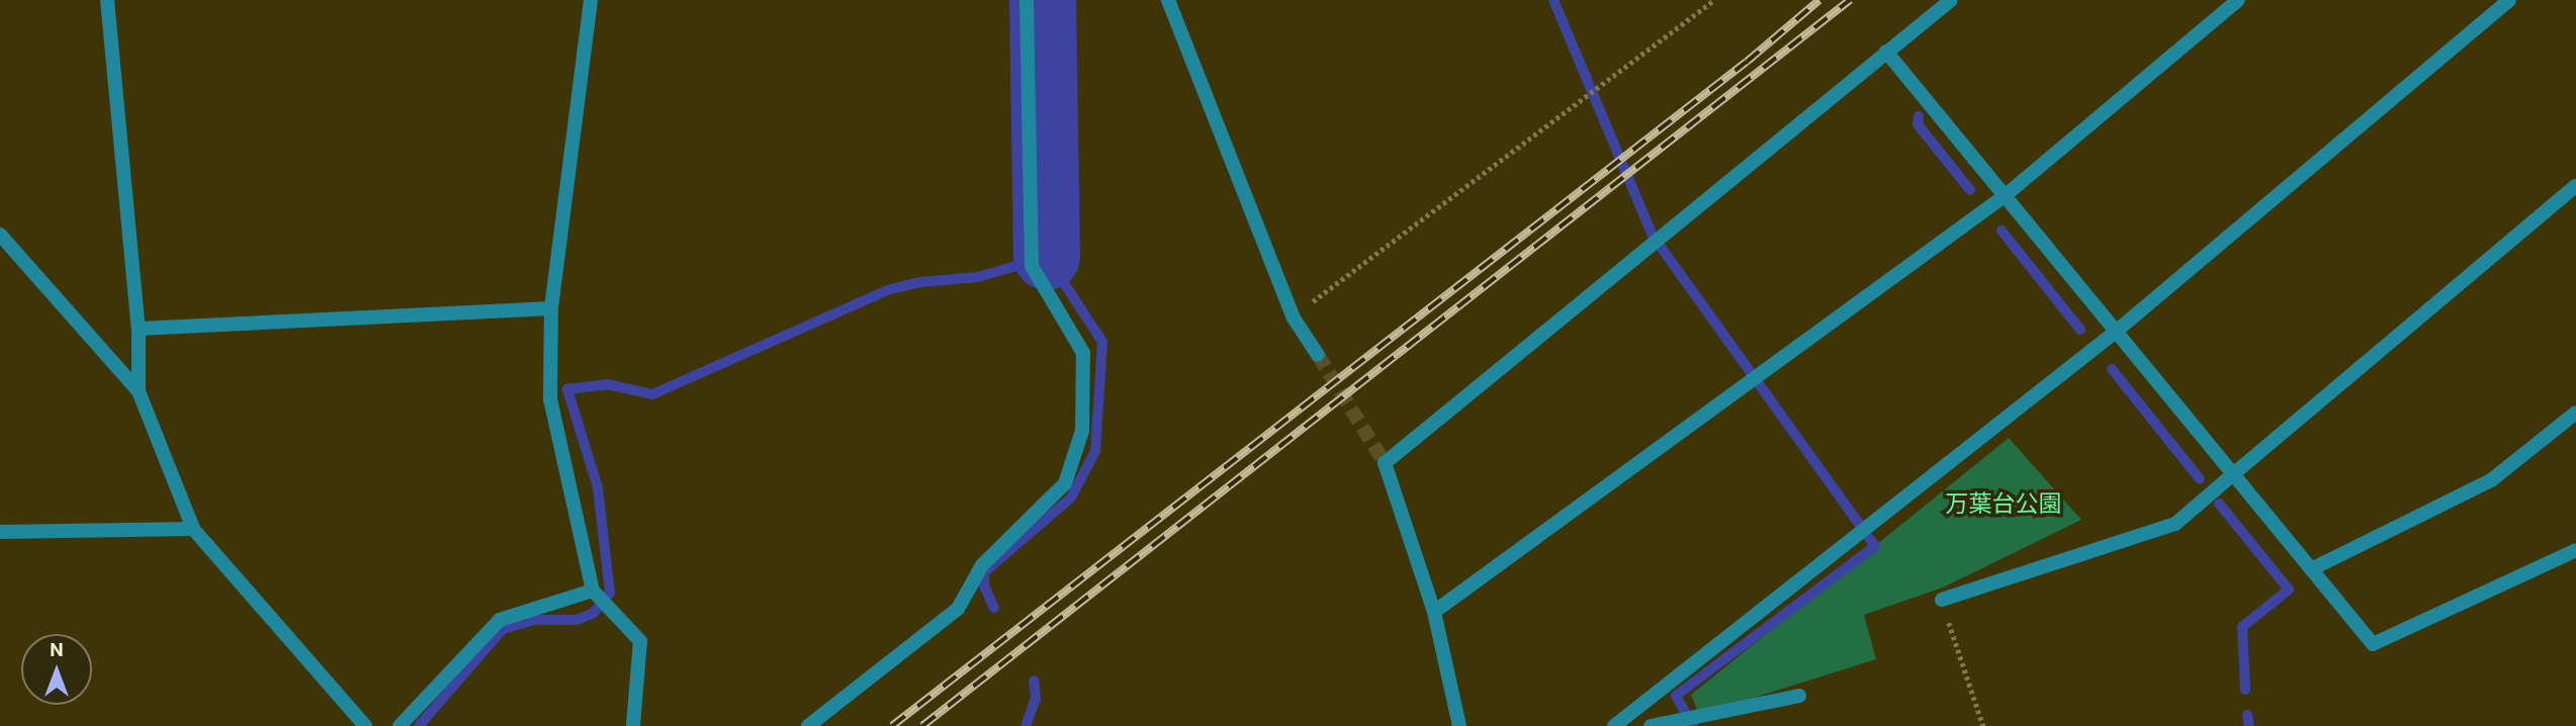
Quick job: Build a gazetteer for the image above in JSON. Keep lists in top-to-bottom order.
{
  "parks": ["万葉台公園"],
  "north": "top"
}
